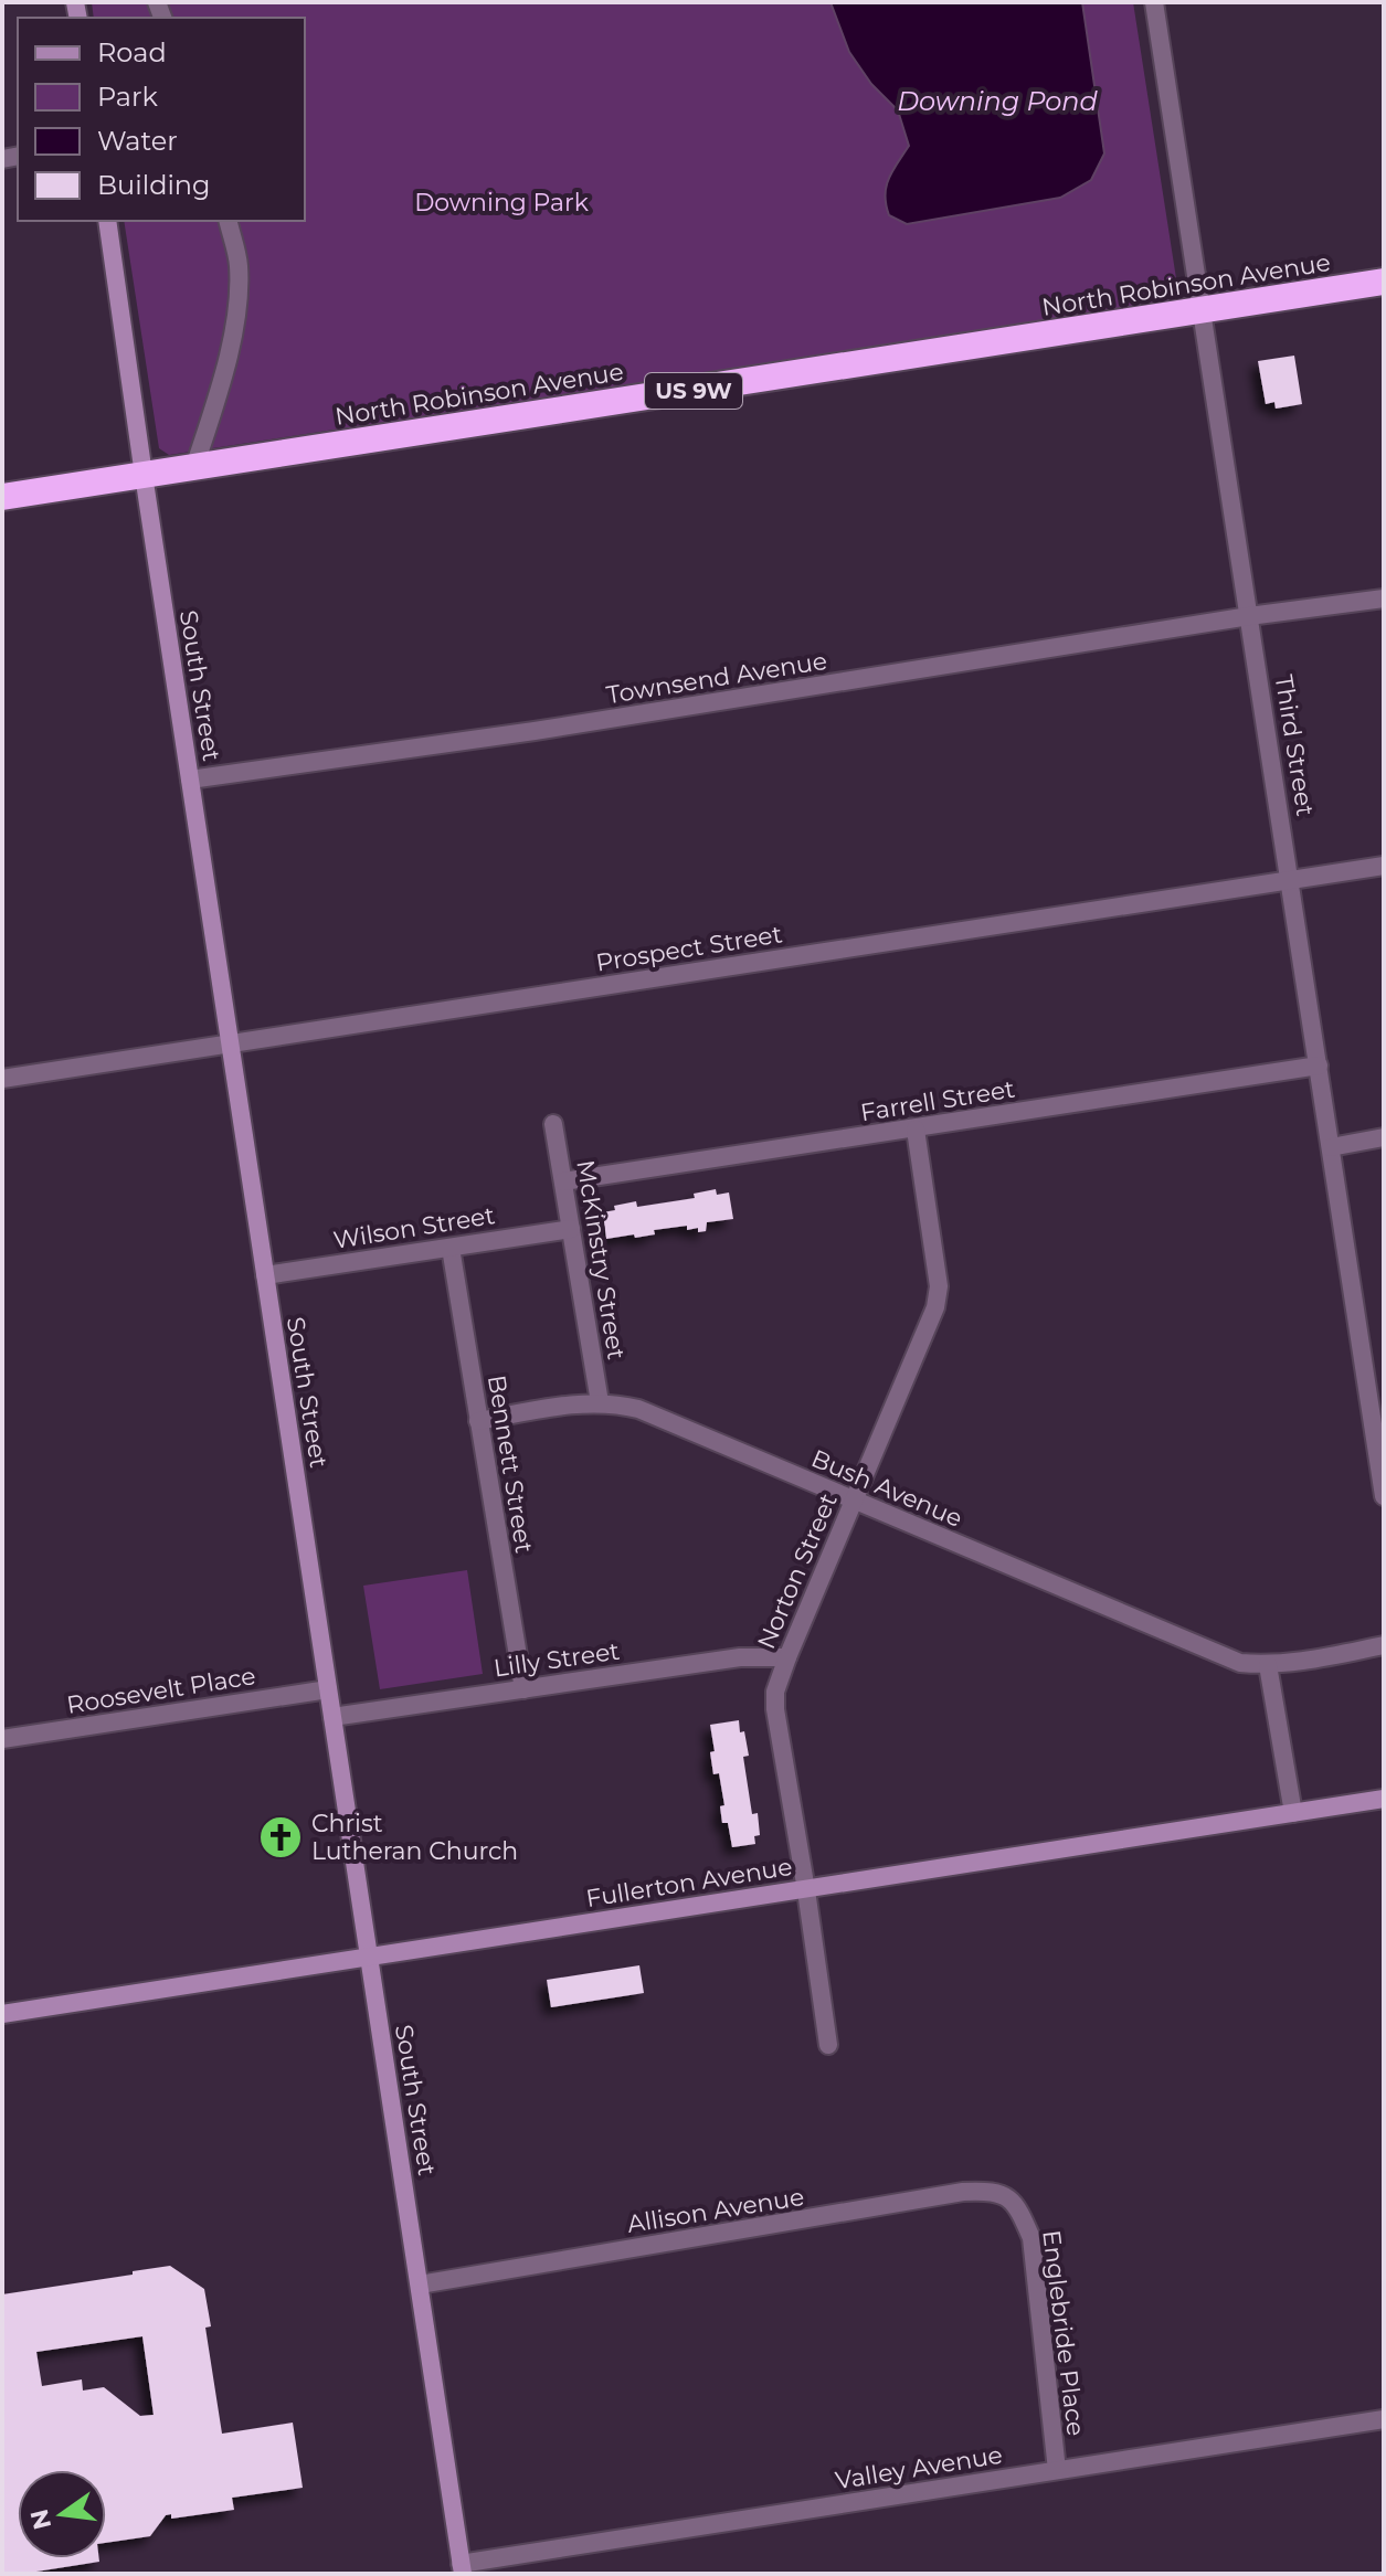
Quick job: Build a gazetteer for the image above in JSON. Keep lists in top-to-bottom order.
{
  "streets": {
    "highway": ["North Robinson Avenue", "US 9W"],
    "street": [
      "Townsend Avenue",
      "South Street",
      "Third Street",
      "Prospect Street",
      "Farrell Street",
      "Wilson Street",
      "McKinstry Street",
      "Bennett Street",
      "Bush Avenue",
      "Norton Street",
      "Lilly Street",
      "Roosevelt Place",
      "Fullerton Avenue",
      "Allison Avenue",
      "Englebride Place",
      "Valley Avenue"
    ]
  },
  "crossings": [
    ["North Robinson Avenue", "South Street"],
    ["North Robinson Avenue", "Third Street"],
    ["Townsend Avenue", "South Street"],
    ["Townsend Avenue", "Third Street"],
    ["South Street", "Prospect Street"],
    ["South Street", "Wilson Street"],
    ["South Street", "Lilly Street"],
    ["South Street", "Roosevelt Place"],
    ["South Street", "Fullerton Avenue"],
    ["South Street", "Allison Avenue"],
    ["South Street", "Valley Avenue"],
    ["Third Street", "Prospect Street"],
    ["Third Street", "Farrell Street"],
    ["Farrell Street", "McKinstry Street"],
    ["Farrell Street", "Norton Street"],
    ["Wilson Street", "McKinstry Street"],
    ["Wilson Street", "Bennett Street"],
    ["McKinstry Street", "Bush Avenue"],
    ["Bennett Street", "Bush Avenue"],
    ["Bennett Street", "Lilly Street"],
    ["Bush Avenue", "Norton Street"],
    ["Norton Street", "Lilly Street"],
    ["Norton Street", "Fullerton Avenue"],
    ["Allison Avenue", "Englebride Place"],
    ["Englebride Place", "Valley Avenue"]
  ],
  "water": ["Downing Pond"],
  "parks": ["Downing Park"],
  "places": {
    "church": ["Christ Lutheran Church"]
  },
  "legend": [
    "Road",
    "Park",
    "Water",
    "Building"
  ],
  "north": "left"
}
